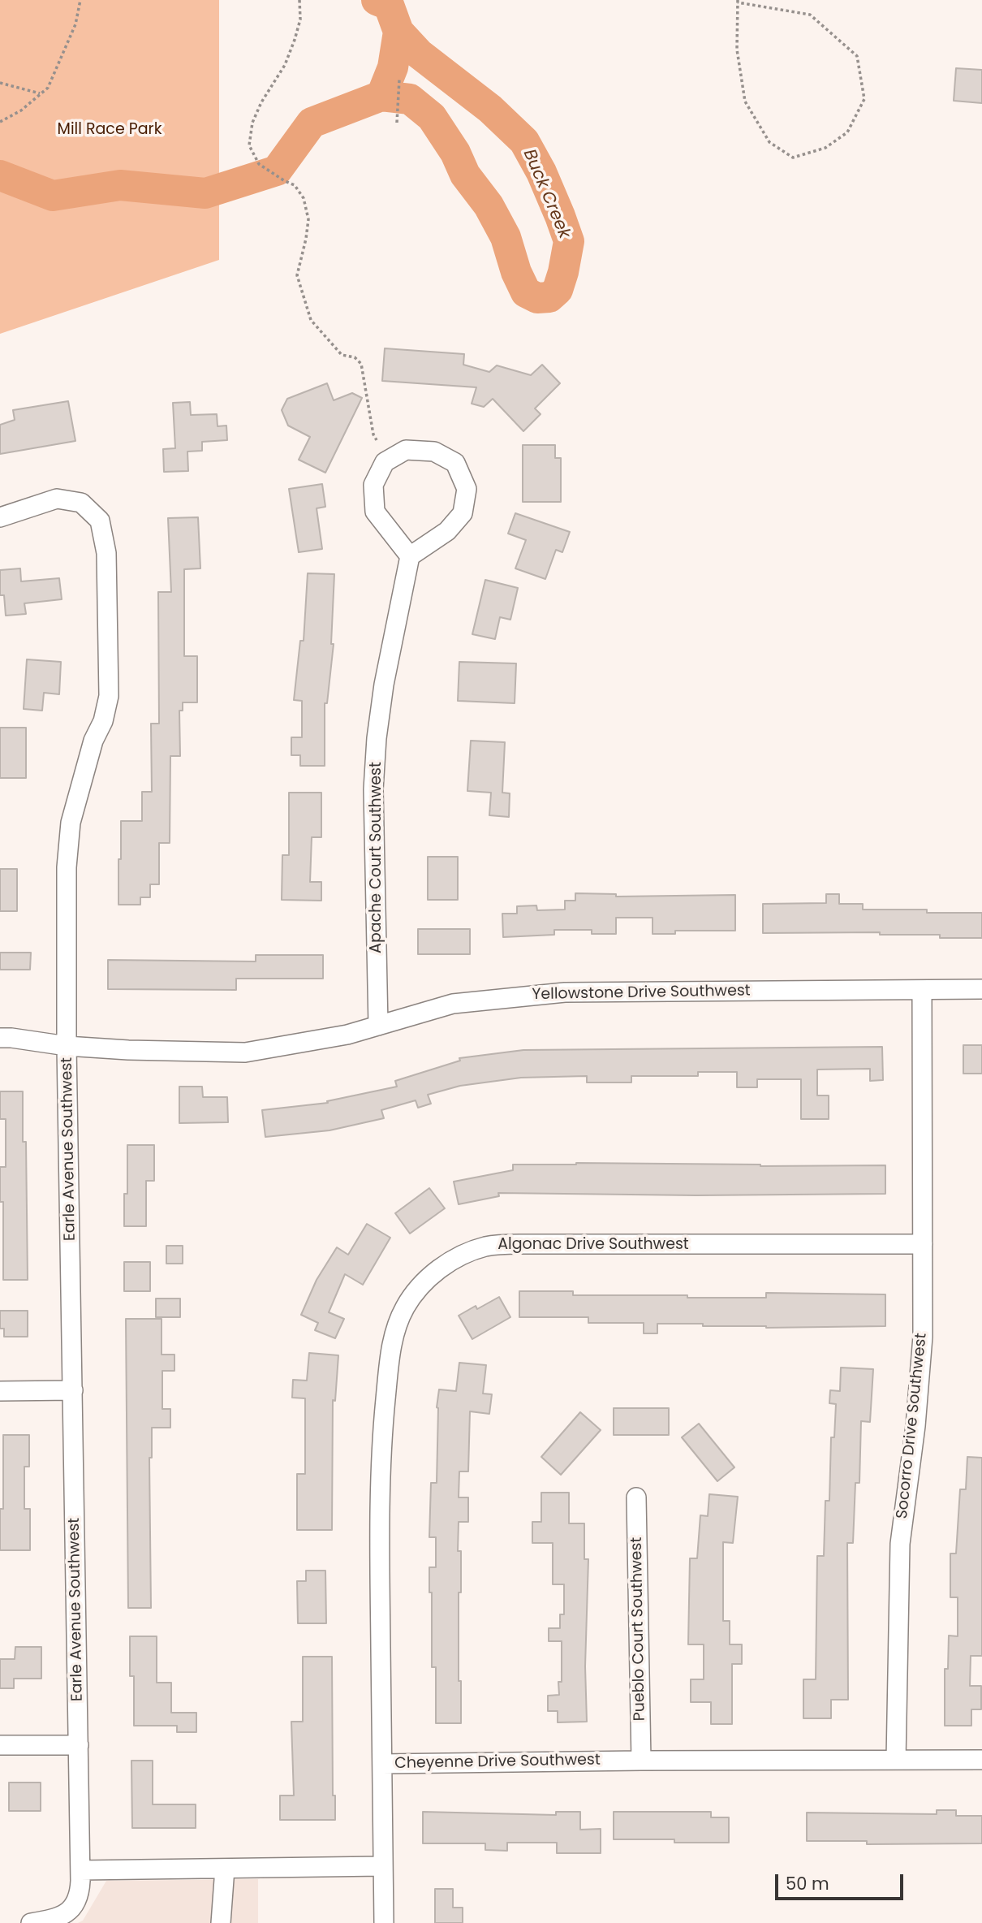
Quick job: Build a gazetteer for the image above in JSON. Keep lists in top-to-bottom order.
{
  "streets": {
    "street": [
      "Apache Court Southwest",
      "Yellowstone Drive Southwest",
      "Earle Avenue Southwest",
      "Algonac Drive Southwest",
      "Socorro Drive Southwest",
      "Pueblo Court Southwest",
      "Cheyenne Drive Southwest"
    ]
  },
  "crossings": [
    ["Apache Court Southwest", "Yellowstone Drive Southwest"],
    ["Yellowstone Drive Southwest", "Earle Avenue Southwest"],
    ["Yellowstone Drive Southwest", "Socorro Drive Southwest"],
    ["Algonac Drive Southwest", "Socorro Drive Southwest"],
    ["Algonac Drive Southwest", "Cheyenne Drive Southwest"],
    ["Socorro Drive Southwest", "Cheyenne Drive Southwest"],
    ["Pueblo Court Southwest", "Cheyenne Drive Southwest"]
  ],
  "water": ["Buck Creek"],
  "parks": ["Mill Race Park"],
  "scale_bar": "50 m"
}
